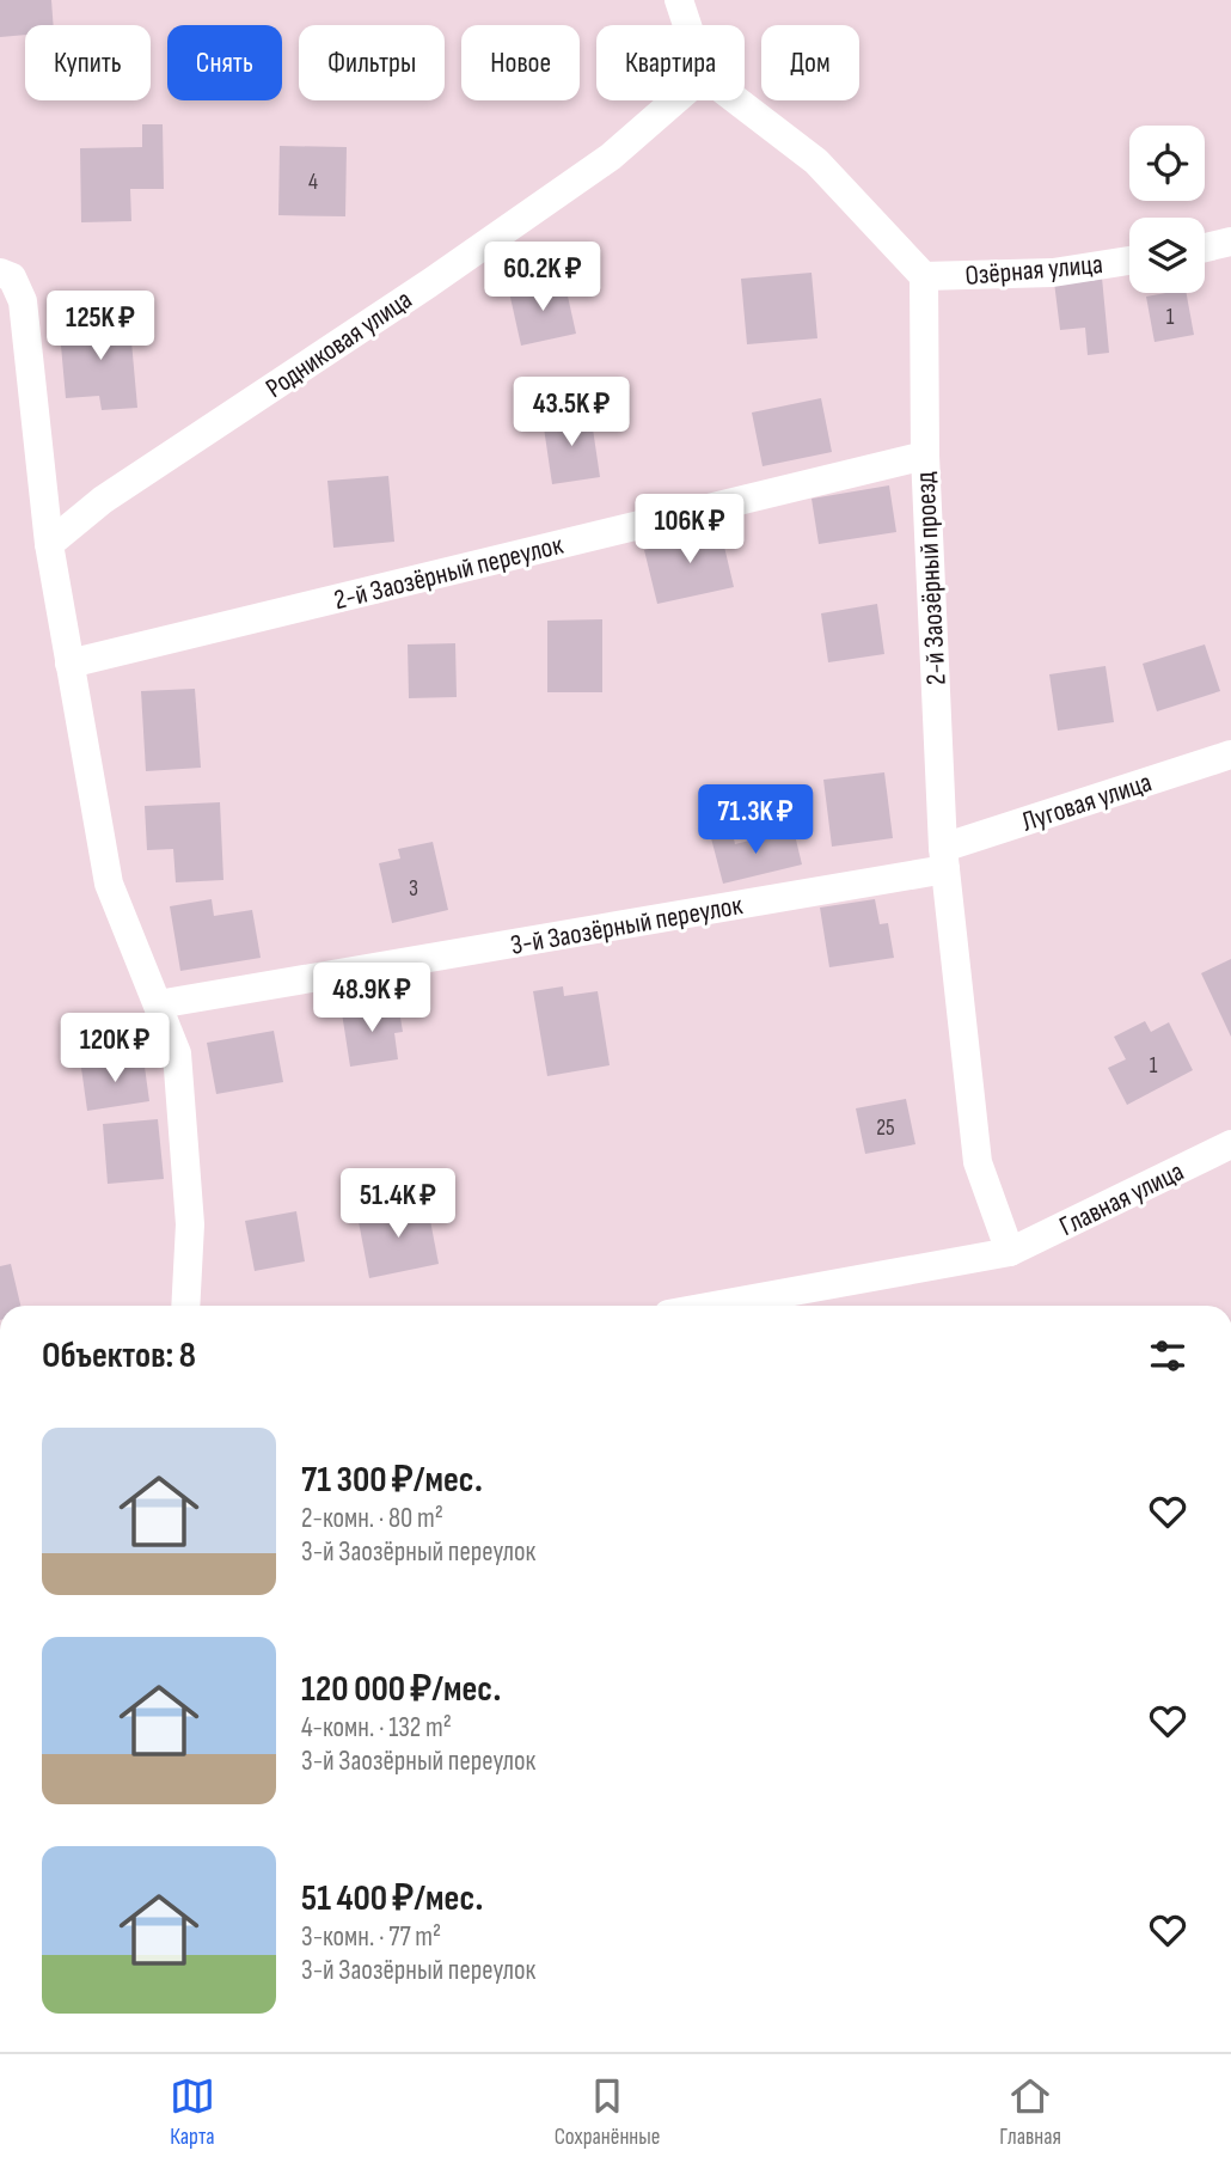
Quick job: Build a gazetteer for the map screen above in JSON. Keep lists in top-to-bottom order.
{
  "streets": {
    "street": [
      "Озёрная улица",
      "Родниковая улица",
      "2-й Заозёрный переулок",
      "2-й Заозёрный проезд",
      "Луговая улица",
      "3-й Заозёрный переулок",
      "Главная улица"
    ]
  },
  "crossings": [
    ["Озёрная улица", "2-й Заозёрный проезд"],
    ["2-й Заозёрный переулок", "2-й Заозёрный проезд"],
    ["2-й Заозёрный проезд", "Луговая улица"],
    ["2-й Заозёрный проезд", "3-й Заозёрный переулок"],
    ["2-й Заозёрный проезд", "Главная улица"],
    ["Луговая улица", "3-й Заозёрный переулок"]
  ],
  "house_numbers": [
    "4",
    "1",
    "3",
    "1",
    "25"
  ],
  "page": {
    "chip": [
      "Купить",
      "Снять",
      "Фильтры",
      "Новое",
      "Квартира",
      "Дом"
    ],
    "price": [
      "60.2K ₽",
      "125K ₽",
      "43.5K ₽",
      "106K ₽",
      "71.3K ₽",
      "48.9K ₽",
      "120K ₽",
      "51.4K ₽"
    ],
    "heading": "Объектов: 8",
    "list": [
      {
        "name": "71 300 ₽/мес.",
        "note": "2-комн. · 80 m² · 3-й Заозёрный переулок"
      },
      {
        "name": "120 000 ₽/мес.",
        "note": "4-комн. · 132 m² · 3-й Заозёрный переулок"
      },
      {
        "name": "51 400 ₽/мес.",
        "note": "3-комн. · 77 m² · 3-й Заозёрный переулок"
      }
    ],
    "tabs": ["Карта", "Сохранённые", "Главная"]
  }
}
